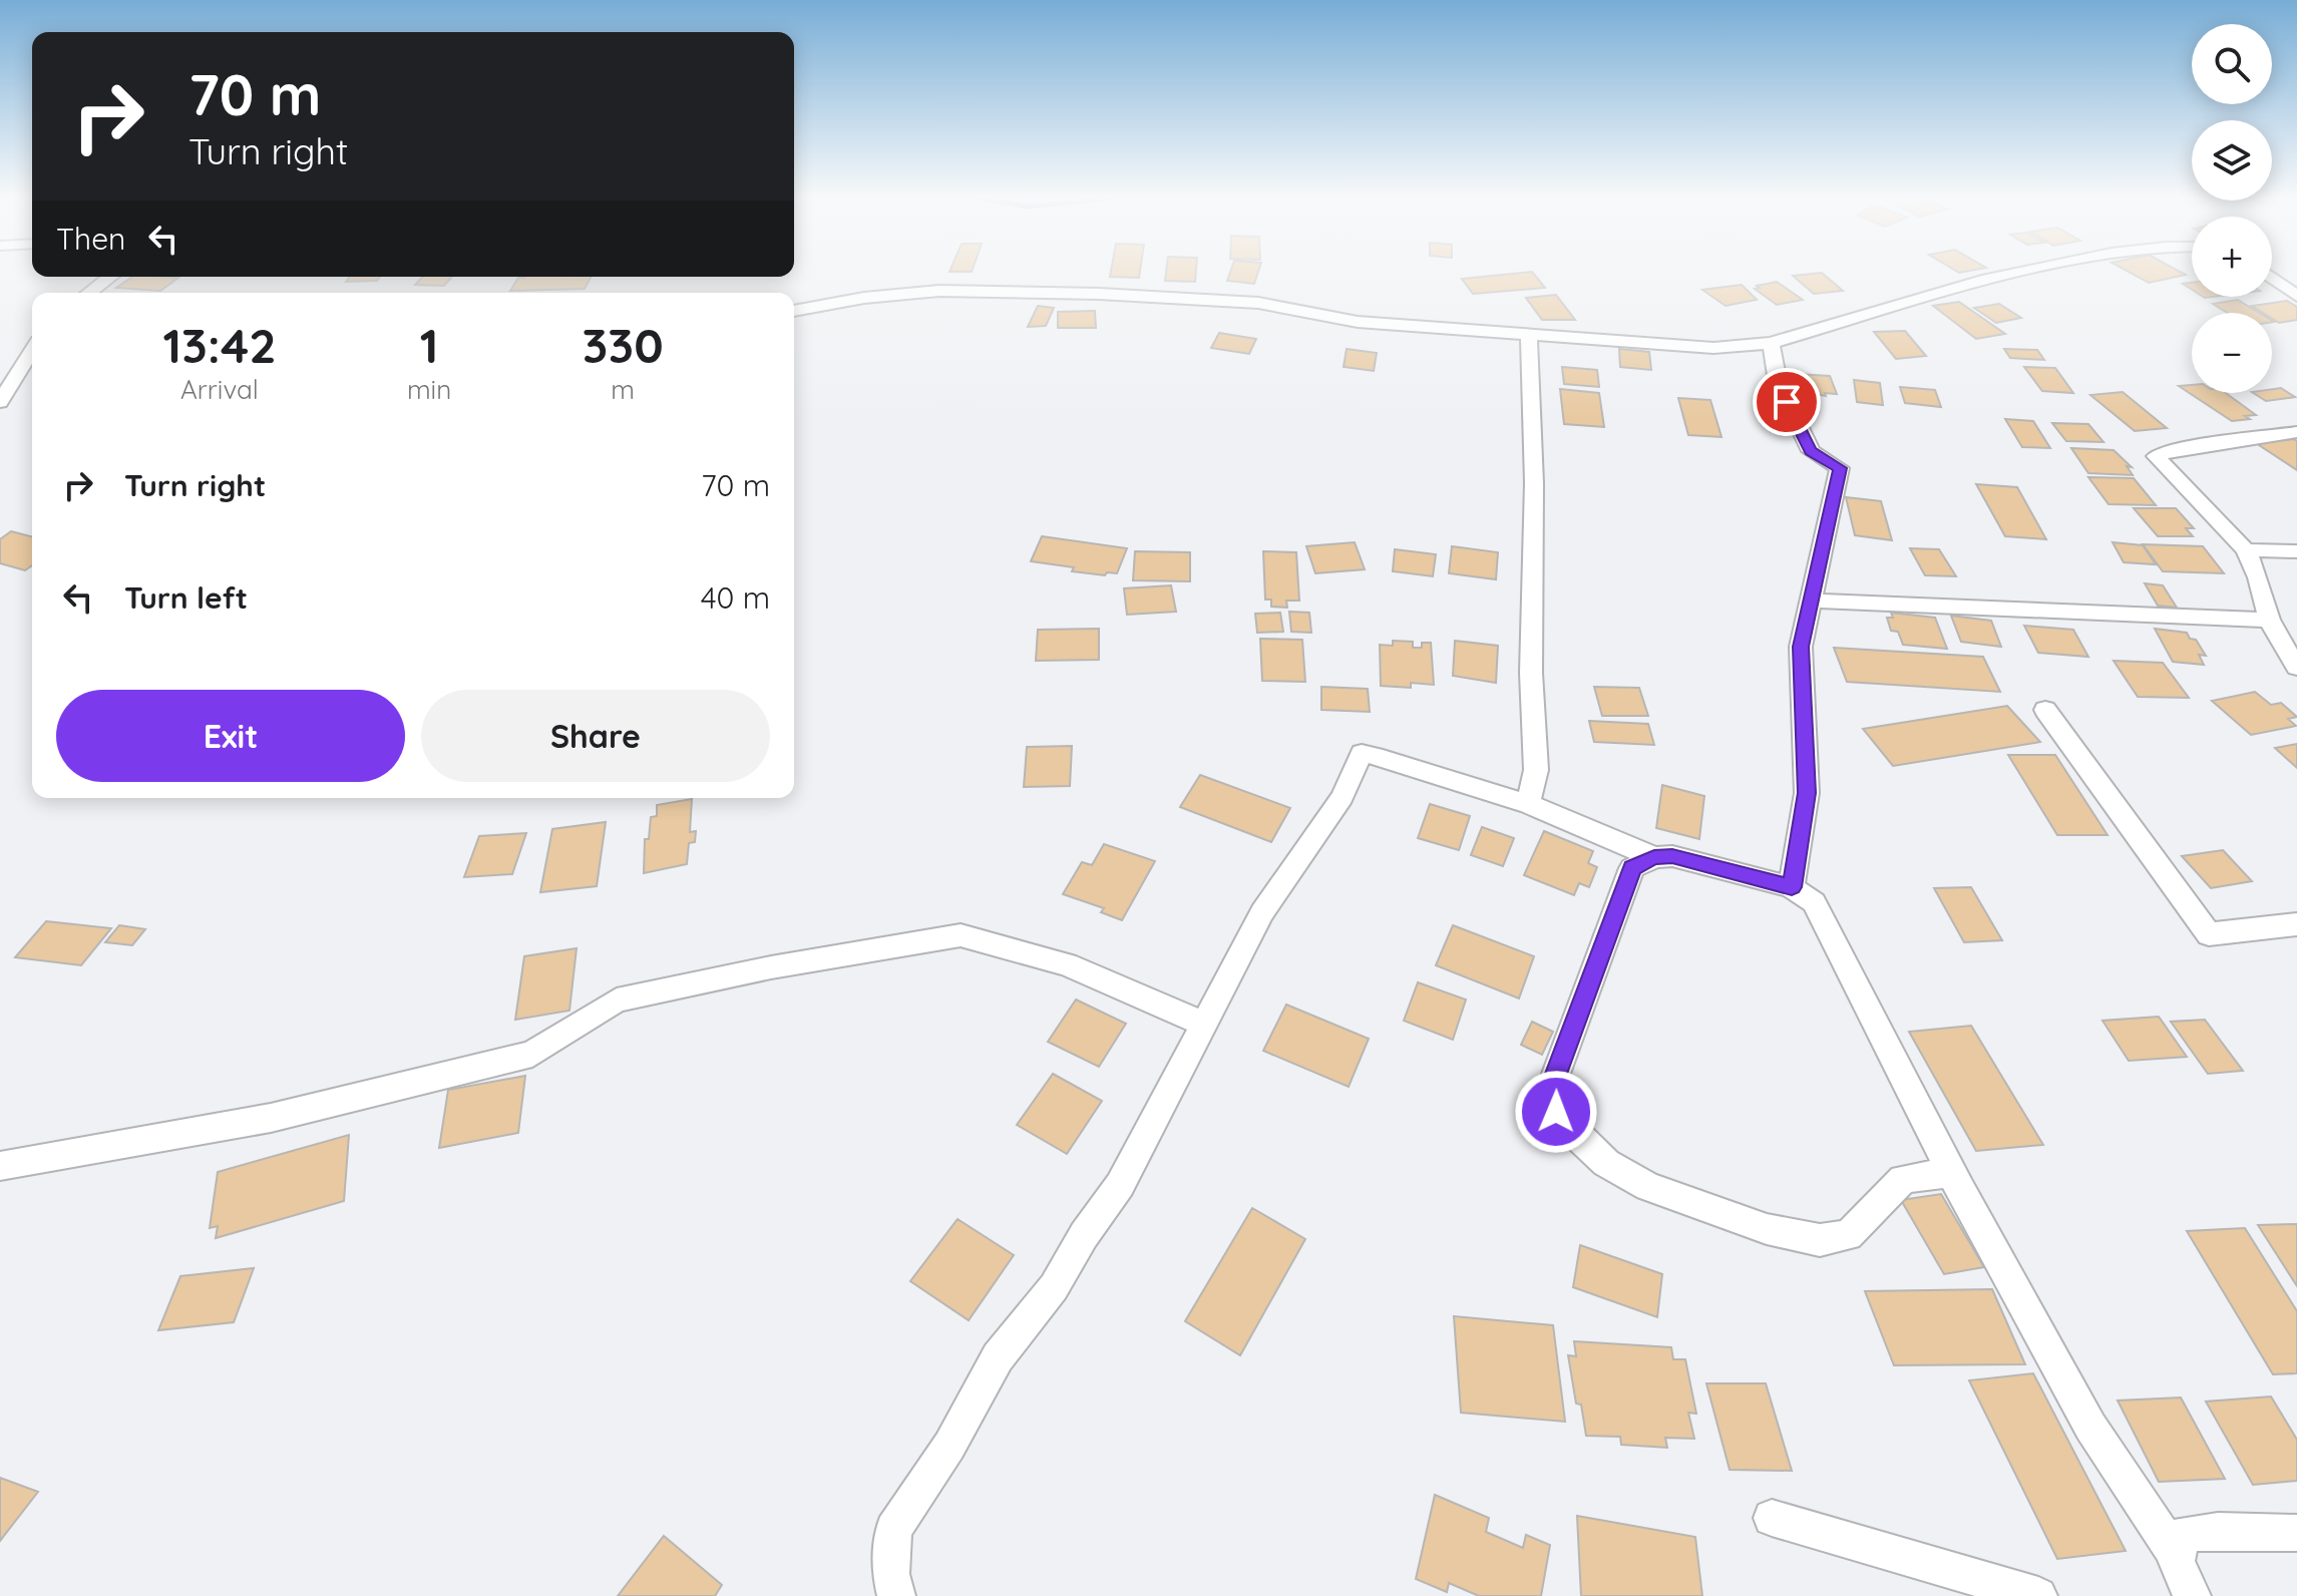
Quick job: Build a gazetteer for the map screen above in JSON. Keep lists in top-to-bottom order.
{
  "page": {
    "map_buttons": ["+", "−"],
    "turn": ["70 m", "Turn right"],
    "then": "Then",
    "eta": [
      "13:42",
      "Arrival",
      "1",
      "min",
      "330",
      "m"
    ],
    "list": [
      {
        "name": "Turn right",
        "value": "70 m"
      },
      {
        "name": "Turn left",
        "value": "40 m"
      }
    ],
    "buttons": ["Exit", "Share"]
  }
}
